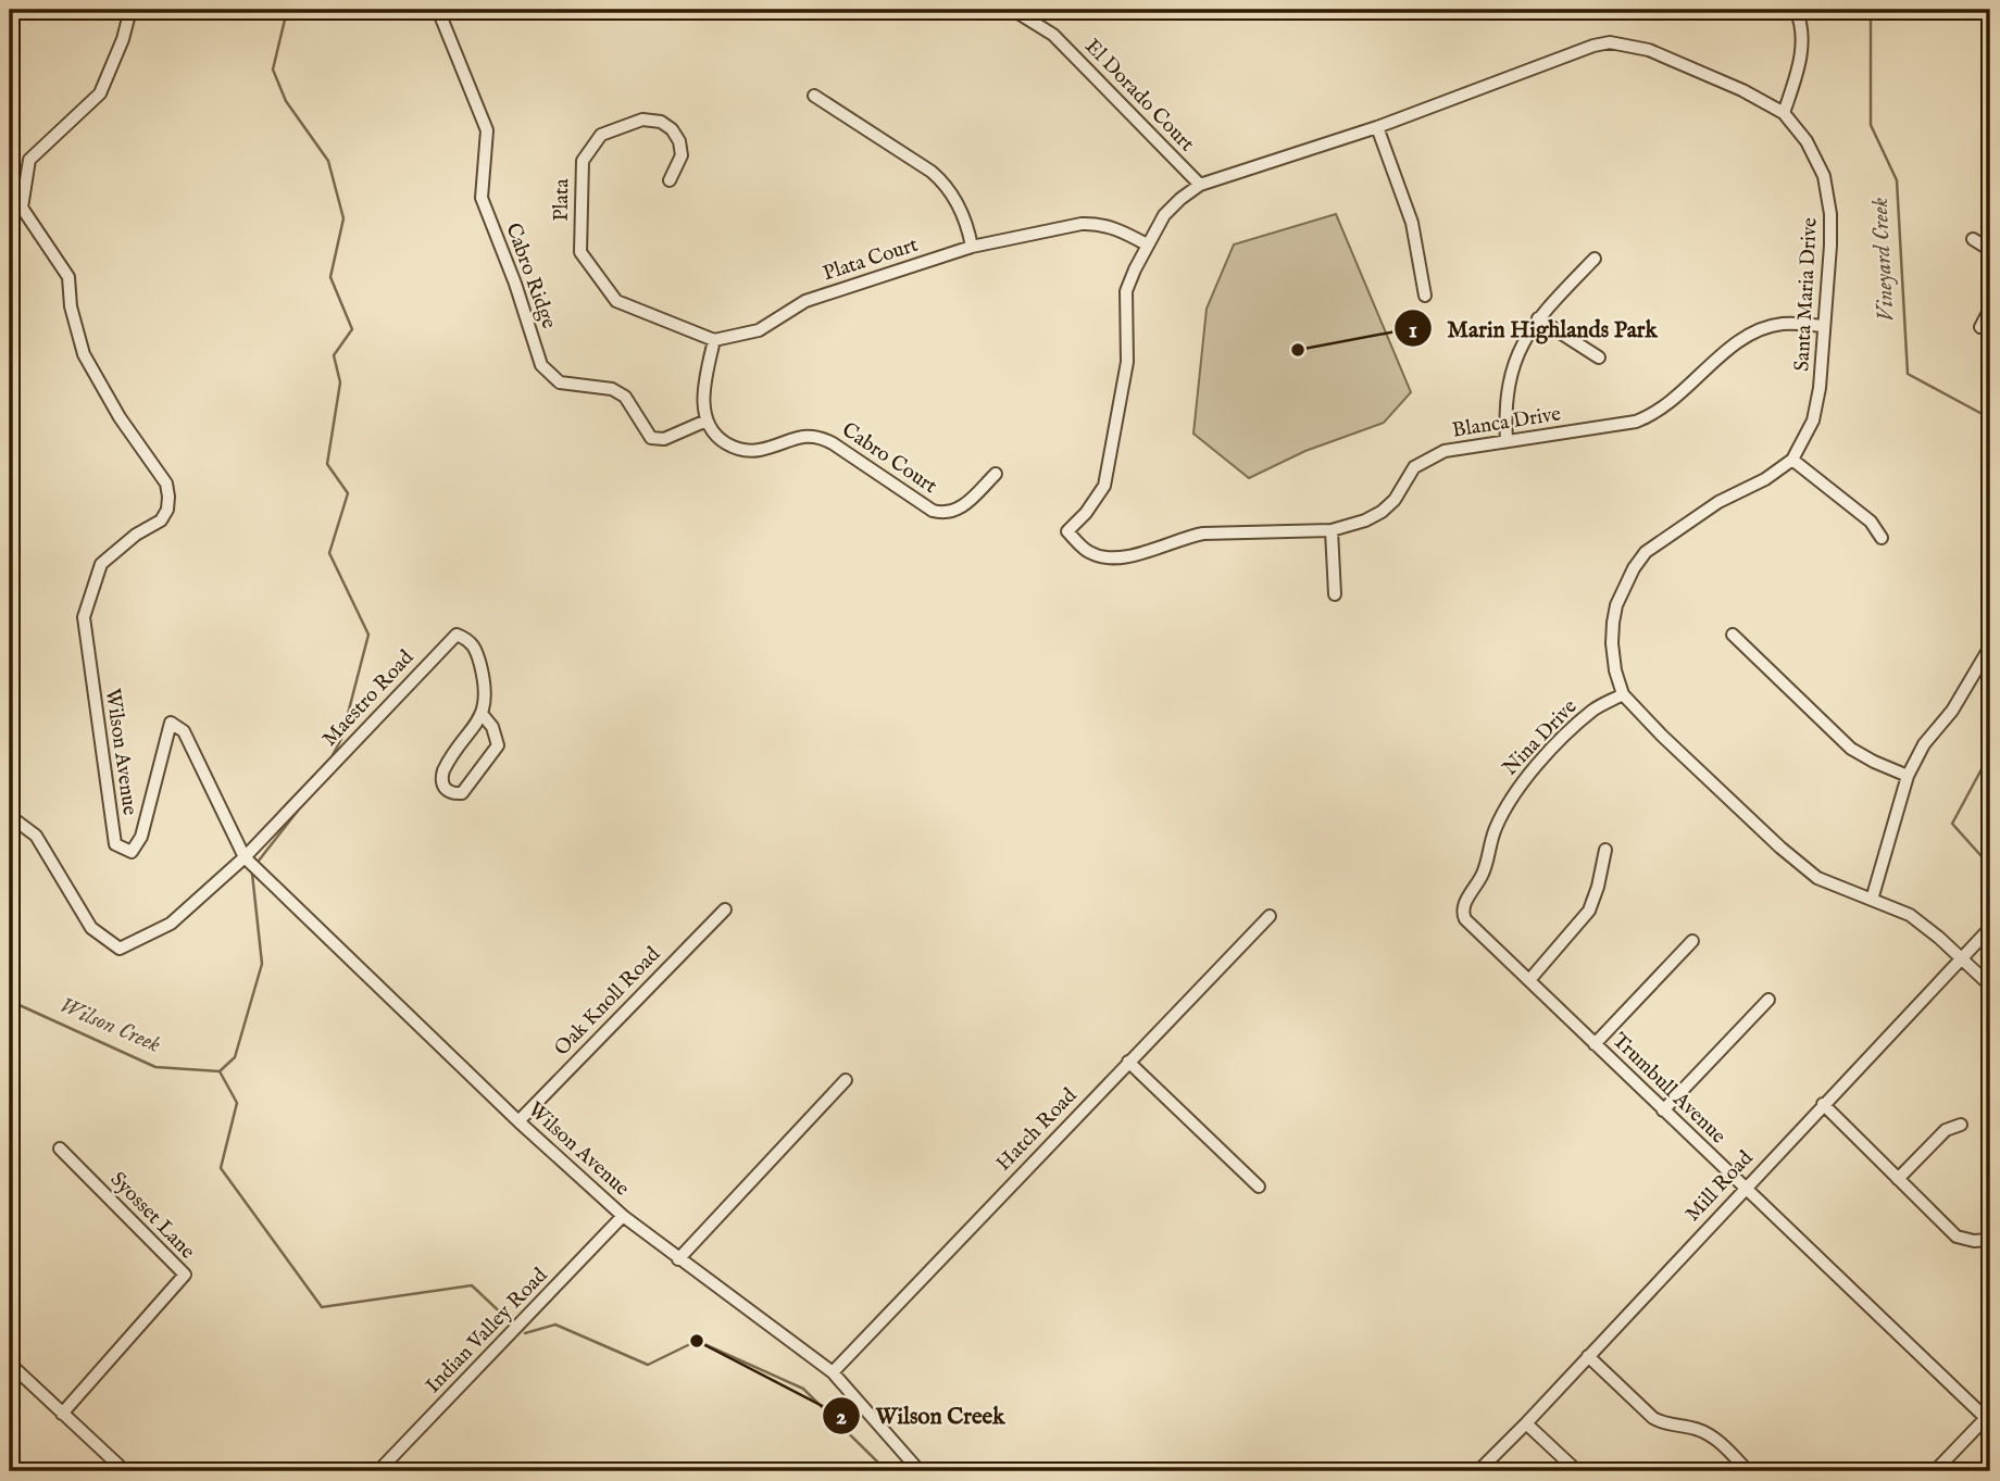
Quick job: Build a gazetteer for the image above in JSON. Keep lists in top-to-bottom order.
{
  "streets": {
    "street": [
      "El Dorado Court",
      "Plata",
      "Plata Court",
      "Cabro Ridge",
      "Santa Maria Drive",
      "Blanca Drive",
      "Cabro Court",
      "Maestro Road",
      "Nina Drive",
      "Wilson Avenue",
      "Oak Knoll Road",
      "Trumbull Avenue",
      "Hatch Road",
      "Mill Road",
      "Syosset Lane",
      "Indian Valley Road"
    ]
  },
  "crossings": [
    ["El Dorado Court", "Santa Maria Drive"],
    ["Plata", "Plata Court"],
    ["Plata Court", "Santa Maria Drive"],
    ["Cabro Ridge", "Cabro Court"],
    ["Santa Maria Drive", "Blanca Drive"],
    ["Santa Maria Drive", "Nina Drive"],
    ["Santa Maria Drive", "Mill Road"],
    ["Maestro Road", "Wilson Avenue"],
    ["Nina Drive", "Trumbull Avenue"],
    ["Wilson Avenue", "Oak Knoll Road"],
    ["Wilson Avenue", "Hatch Road"],
    ["Wilson Avenue", "Indian Valley Road"],
    ["Trumbull Avenue", "Mill Road"]
  ],
  "water": ["Vineyard Creek", "Wilson Creek"],
  "places": ["Marin Highlands Park", "Wilson Creek"]
}
